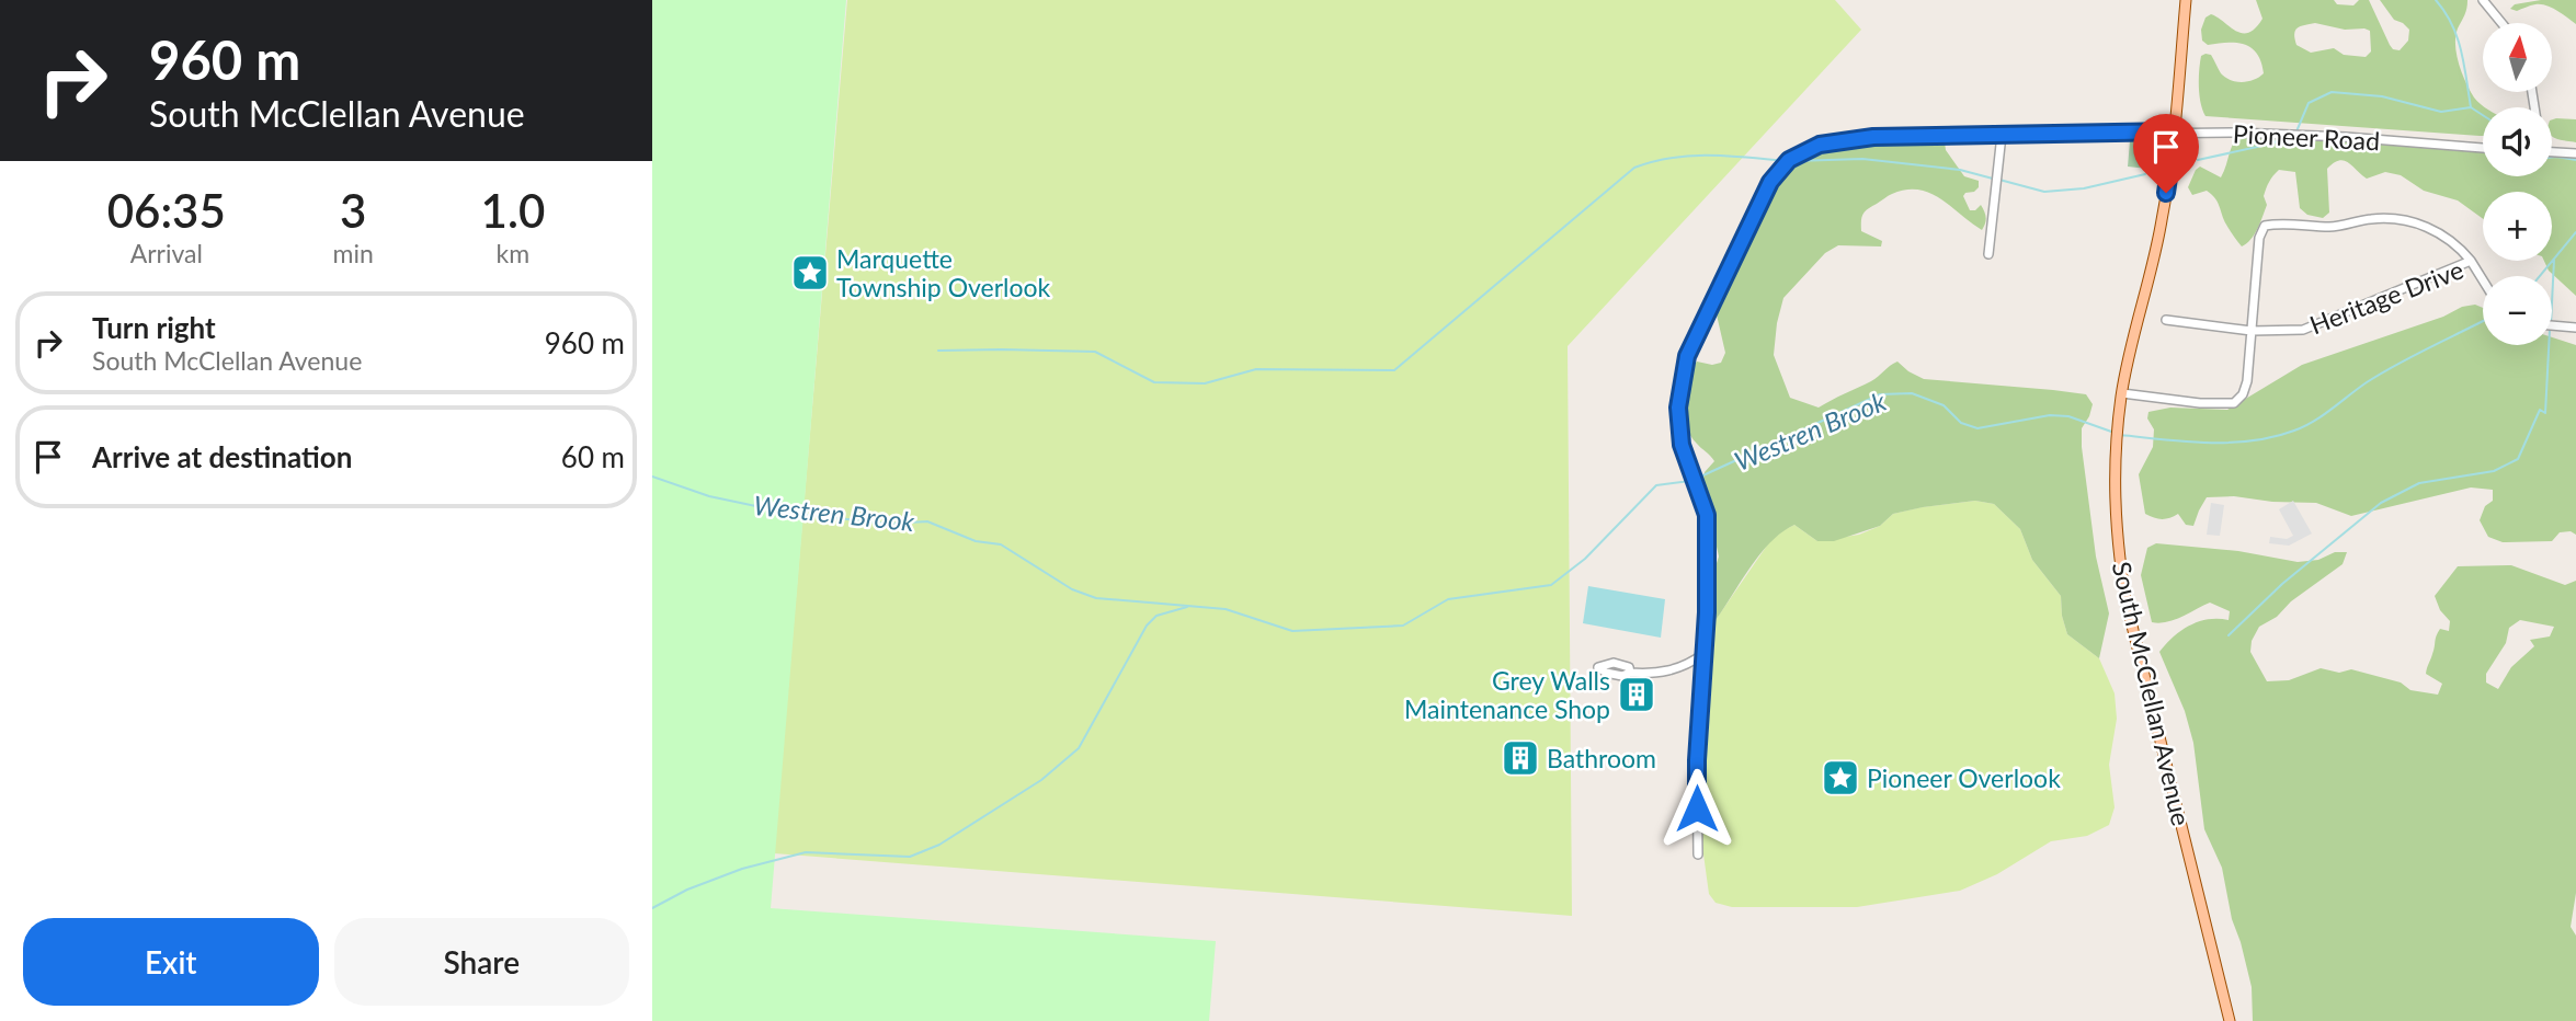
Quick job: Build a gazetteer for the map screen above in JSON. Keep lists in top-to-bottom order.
{
  "streets": {
    "main road": ["South McClellan Avenue"],
    "street": ["Pioneer Road", "Heritage Drive"]
  },
  "crossings": [
    ["Pioneer Road", "South McClellan Avenue"]
  ],
  "water": ["Westren Brook"],
  "places": {
    "place": ["Marquette Township Overlook", "Pioneer Overlook"],
    "building": ["Grey Walls Maintenance Shop", "Bathroom"]
  },
  "north": "top",
  "page": {
    "turn": ["960 m", "South McClellan Avenue"],
    "map_buttons": ["+", "−"],
    "eta": [
      "06:35",
      "Arrival",
      "3",
      "min",
      "1.0",
      "km"
    ],
    "list": [
      {
        "name": "Turn right",
        "note": "South McClellan Avenue",
        "value": "960 m"
      },
      {
        "name": "Arrive at destination",
        "value": "60 m"
      }
    ],
    "buttons": ["Exit", "Share"]
  }
}
